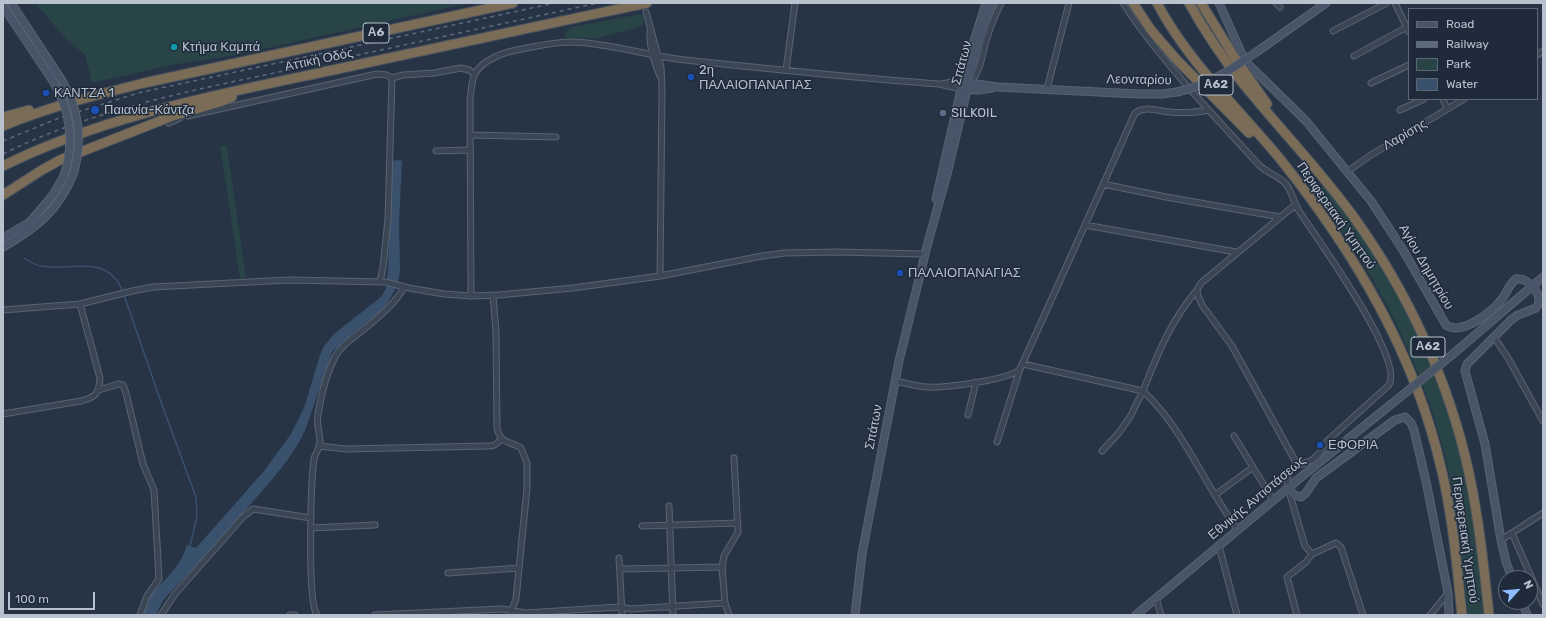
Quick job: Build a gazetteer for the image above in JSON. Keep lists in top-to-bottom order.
{
  "streets": {
    "highway": [
      "Α6",
      "Αττική Οδός",
      "Α62",
      "Περιφερειακή Υμηττού"
    ],
    "street": [
      "Σπάτων",
      "Λεονταρίου",
      "Λαρίσης",
      "Αγίου Δημητρίου",
      "Εθνικής Αντιστάσεως"
    ]
  },
  "crossings": [
    ["Σπάτων", "Λεονταρίου"],
    ["Λαρίσης", "Αγίου Δημητρίου"],
    ["Αγίου Δημητρίου", "Εθνικής Αντιστάσεως"]
  ],
  "places": [
    "Kτήμα Καμπά",
    "2η ΠΑΛΑΙΟΠΑΝΑΓΙΑΣ",
    "ΚΑΝΤΖΑ 1",
    "Παιανία-Κάντζα",
    "SILKOIL",
    "ΠΑΛΑΙΟΠΑΝΑΓΙΑΣ",
    "ΕΦΟΡΙΑ"
  ],
  "legend": [
    "Road",
    "Railway",
    "Park",
    "Water"
  ],
  "scale_bar": "100 m",
  "north": "top right"
}
